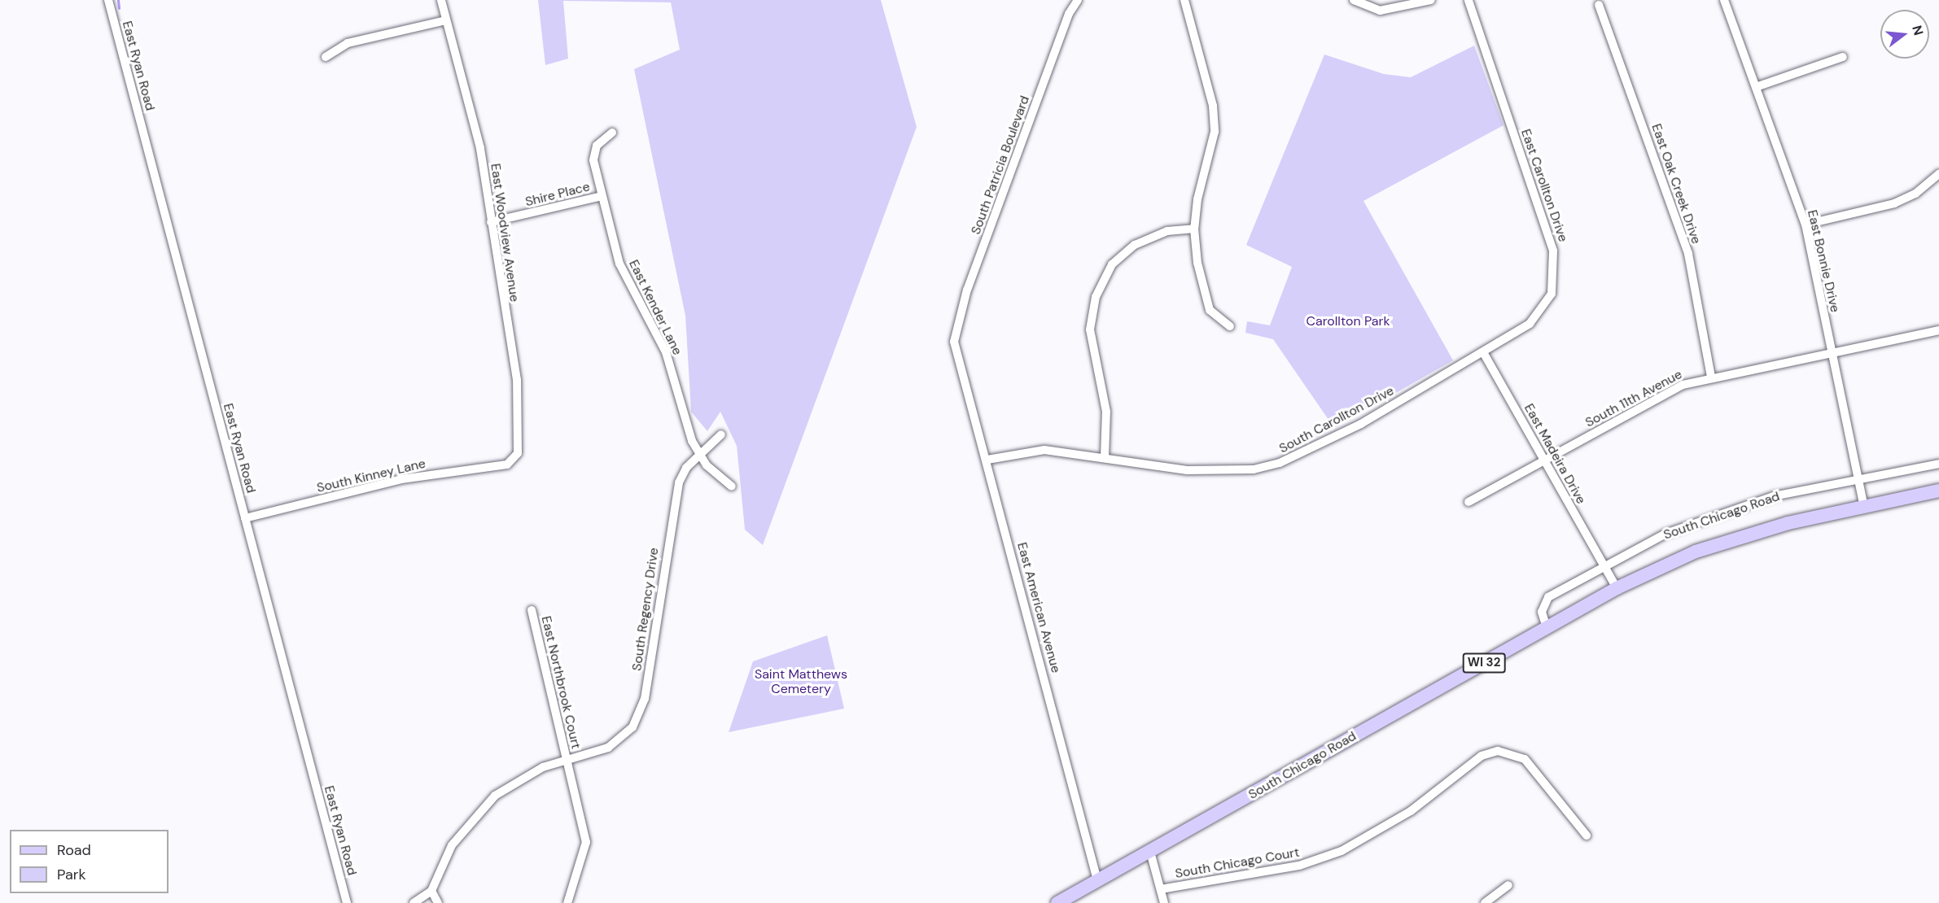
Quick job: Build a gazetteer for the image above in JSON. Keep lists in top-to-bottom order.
{
  "streets": {
    "main road": ["South Chicago Road", "WI 32"],
    "street": [
      "East Ryan Road",
      "South Patricia Boulevard",
      "East Oak Creek Drive",
      "East Carollton Drive",
      "Shire Place",
      "East Woodview Avenue",
      "East Bonnie Drive",
      "East Kender Lane",
      "South 11th Avenue",
      "South Carollton Drive",
      "East Madeira Drive",
      "South Kinney Lane",
      "East American Avenue",
      "South Regency Drive",
      "East Northbrook Court",
      "South Chicago Court"
    ]
  },
  "crossings": [
    ["East Ryan Road", "South Kinney Lane"],
    ["South Patricia Boulevard", "East American Avenue"],
    ["East Oak Creek Drive", "South 11th Avenue"],
    ["East Carollton Drive", "South Carollton Drive"],
    ["East Carollton Drive", "East Madeira Drive"],
    ["Shire Place", "East Woodview Avenue"],
    ["Shire Place", "East Kender Lane"],
    ["East Woodview Avenue", "South Kinney Lane"],
    ["East Bonnie Drive", "South 11th Avenue"],
    ["East Bonnie Drive", "South Chicago Road"],
    ["East Kender Lane", "South Regency Drive"],
    ["South 11th Avenue", "East Madeira Drive"],
    ["South Carollton Drive", "East Madeira Drive"],
    ["South Carollton Drive", "East American Avenue"],
    ["East Madeira Drive", "South Chicago Road"],
    ["South Chicago Road", "East American Avenue"],
    ["South Regency Drive", "East Northbrook Court"]
  ],
  "parks": ["Carollton Park", "Saint Matthews Cemetery"],
  "legend": ["Road", "Park"],
  "north": "right"
}
